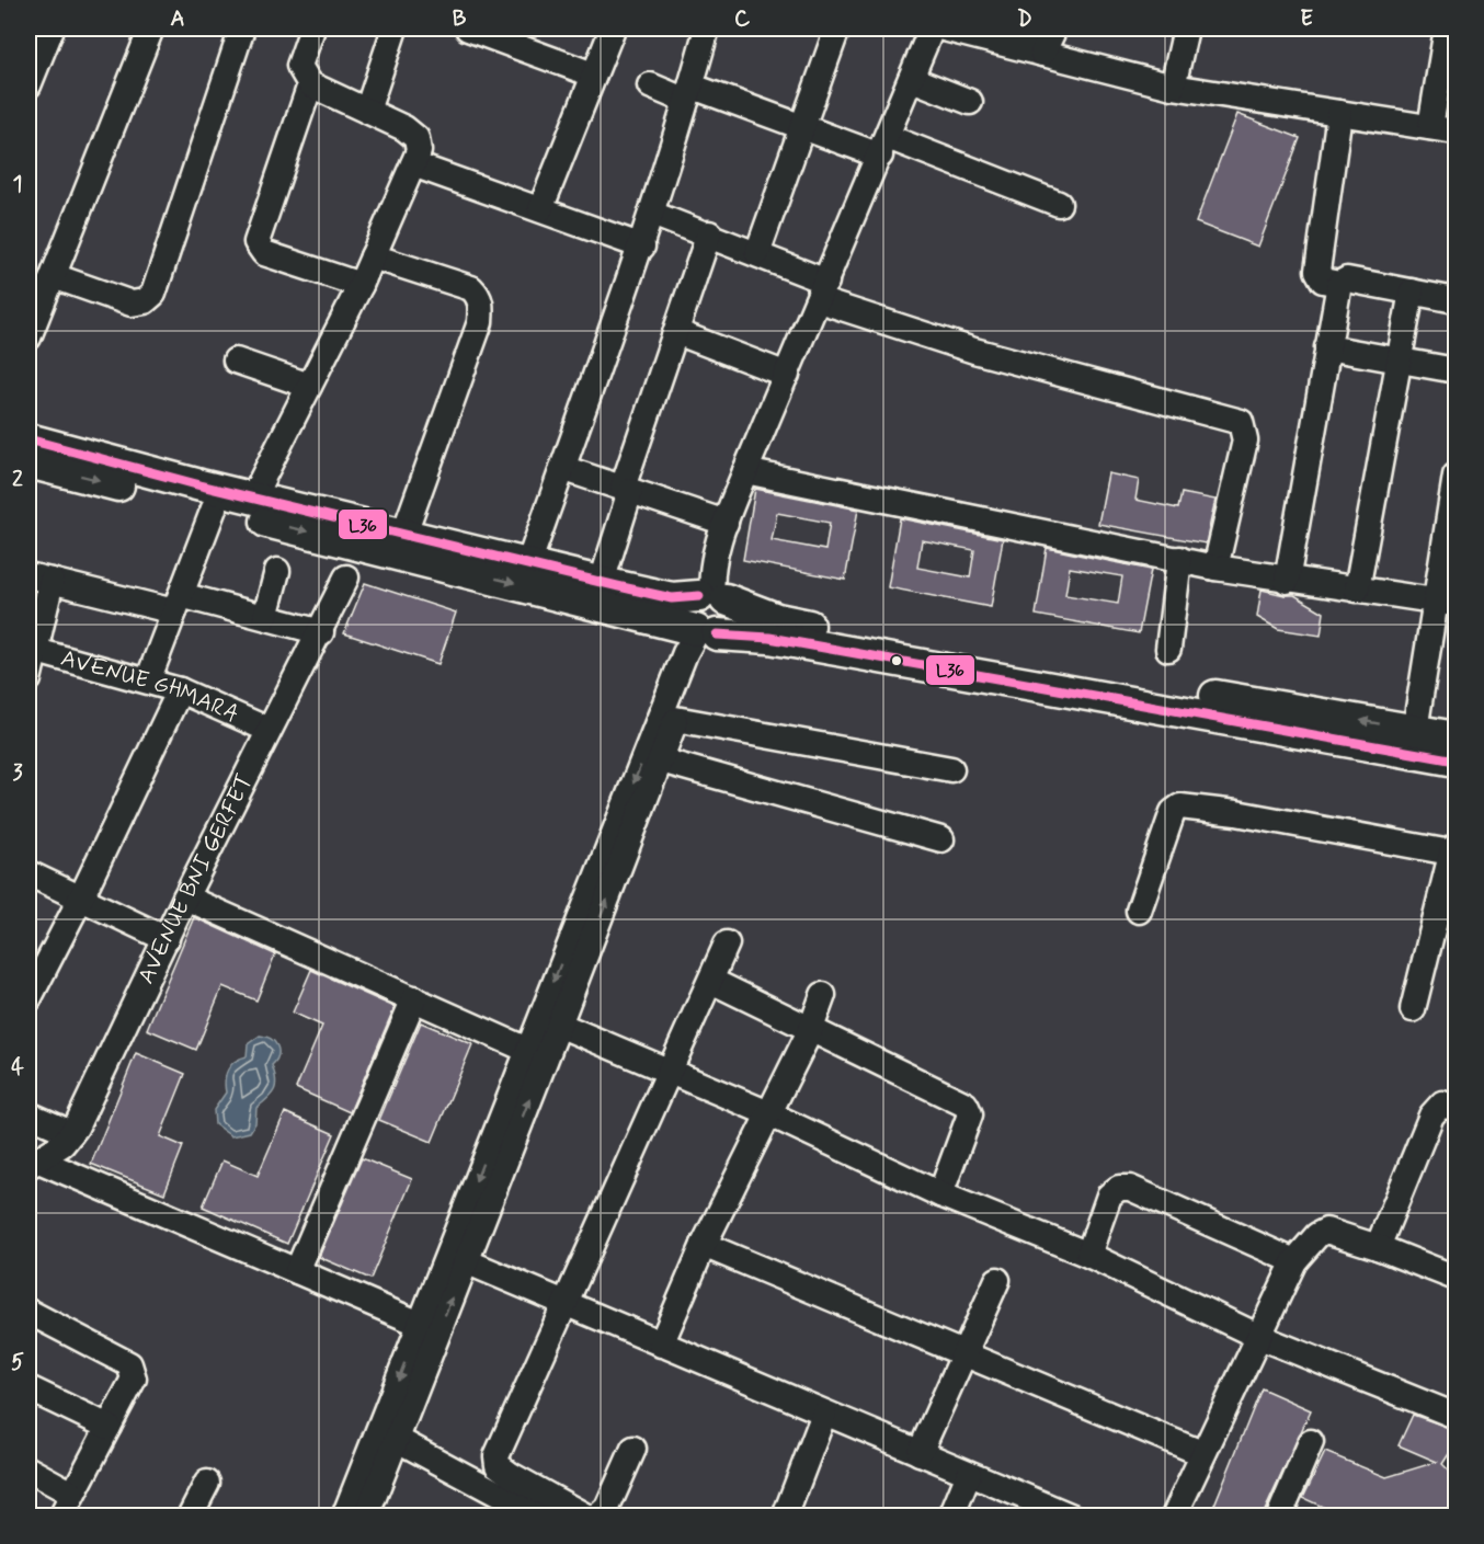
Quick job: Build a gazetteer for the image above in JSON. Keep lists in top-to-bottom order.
{
  "streets": {
    "street": ["AVENUE GHMARA", "AVENUE BNI GERFET"]
  },
  "crossings": [
    ["AVENUE GHMARA", "AVENUE BNI GERFET"]
  ],
  "lines": ["transit line L36"],
  "grid": {
    "columns": [
      "A",
      "B",
      "C",
      "D",
      "E"
    ],
    "rows": [
      "1",
      "2",
      "3",
      "4",
      "5"
    ]
  }
}
